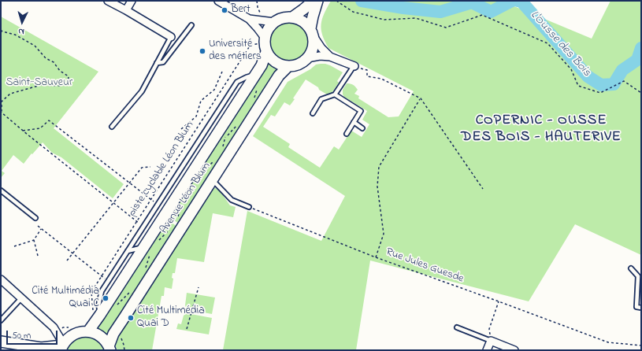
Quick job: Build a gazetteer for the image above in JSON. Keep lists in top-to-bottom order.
{
  "streets": {
    "street": ["Avenue Léon Blum"],
    "path": ["piste cyclable Léon Blum", "Rue Jules Guesde"]
  },
  "crossings": [
    ["piste cyclable Léon Blum", "Avenue Léon Blum"]
  ],
  "districts": ["COPERNIC - OUSSE DES BOIS - HAUTERIVE"],
  "water": ["L'Ousse des Bois"],
  "parks": ["Saint-Sauveur"],
  "places": [
    "Bert",
    "Université des métiers",
    "Cité Multimédia Quai C",
    "Cité Multimédia Quai D"
  ],
  "scale_bar": "50 m",
  "north": "bottom"
}
